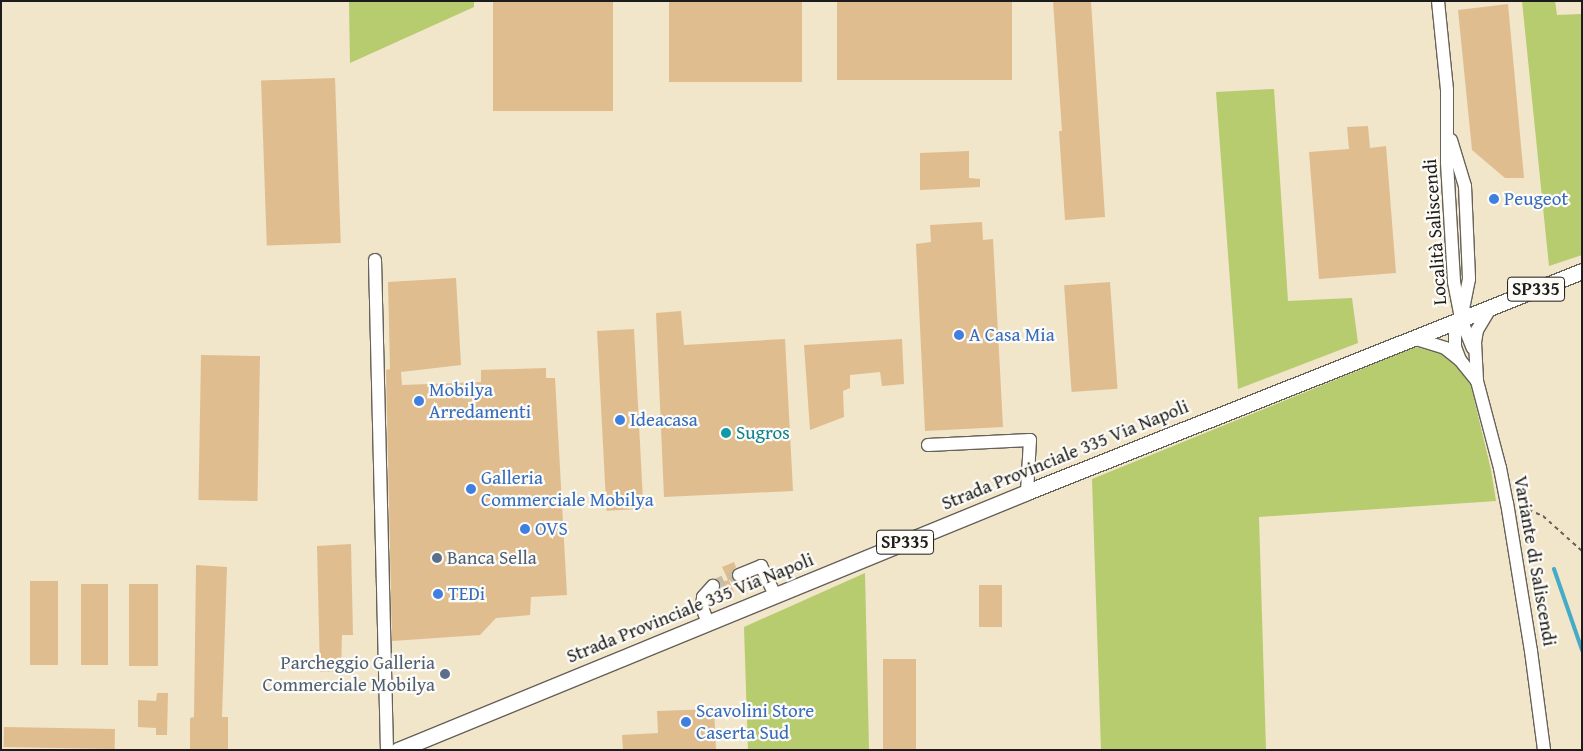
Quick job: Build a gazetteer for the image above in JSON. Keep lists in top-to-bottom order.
{
  "streets": {
    "main road": ["SP335", "Strada Provinciale 335 Via Napoli"],
    "street": ["Località Saliscendi", "Variante di Saliscendi"]
  },
  "crossings": [
    ["Località Saliscendi", "Strada Provinciale 335 Via Napoli"]
  ],
  "places": [
    "Peugeot",
    "A Casa Mia",
    "Mobilya Arredamenti",
    "Ideacasa",
    "Sugros",
    "Galleria Commerciale Mobilya",
    "OVS",
    "Banca Sella",
    "TEDi",
    "Parcheggio Galleria Commerciale Mobilya",
    "Scavolini Store Caserta Sud"
  ]
}
